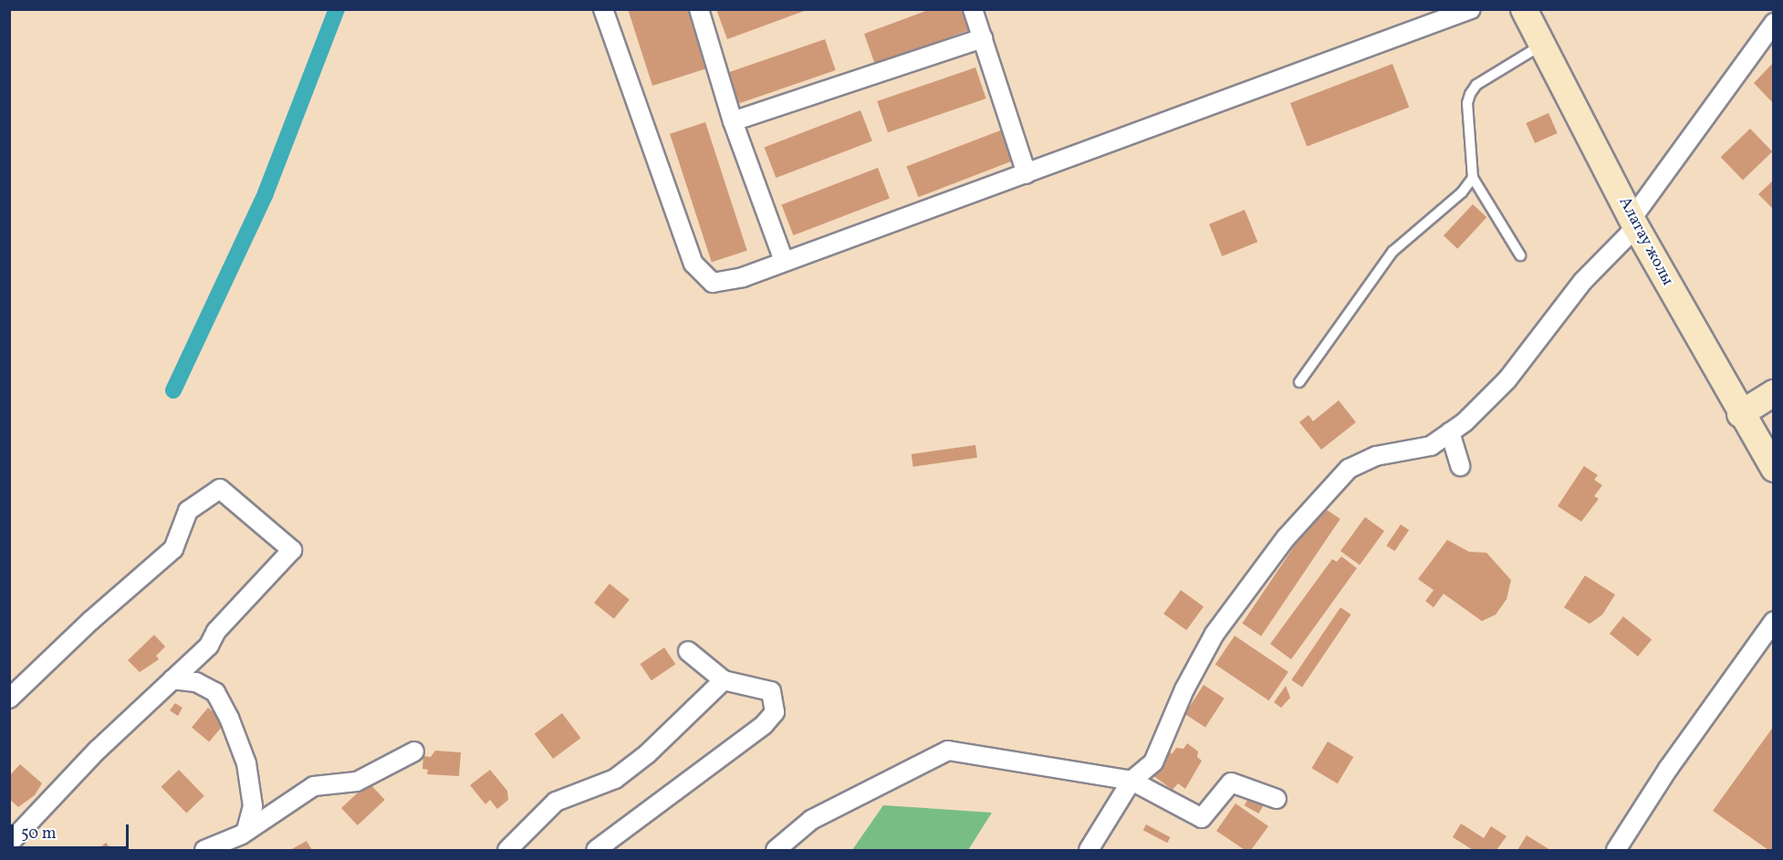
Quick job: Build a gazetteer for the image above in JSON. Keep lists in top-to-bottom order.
{
  "streets": {
    "main road": ["Алатау жолы"]
  },
  "scale_bar": "50 m"
}
